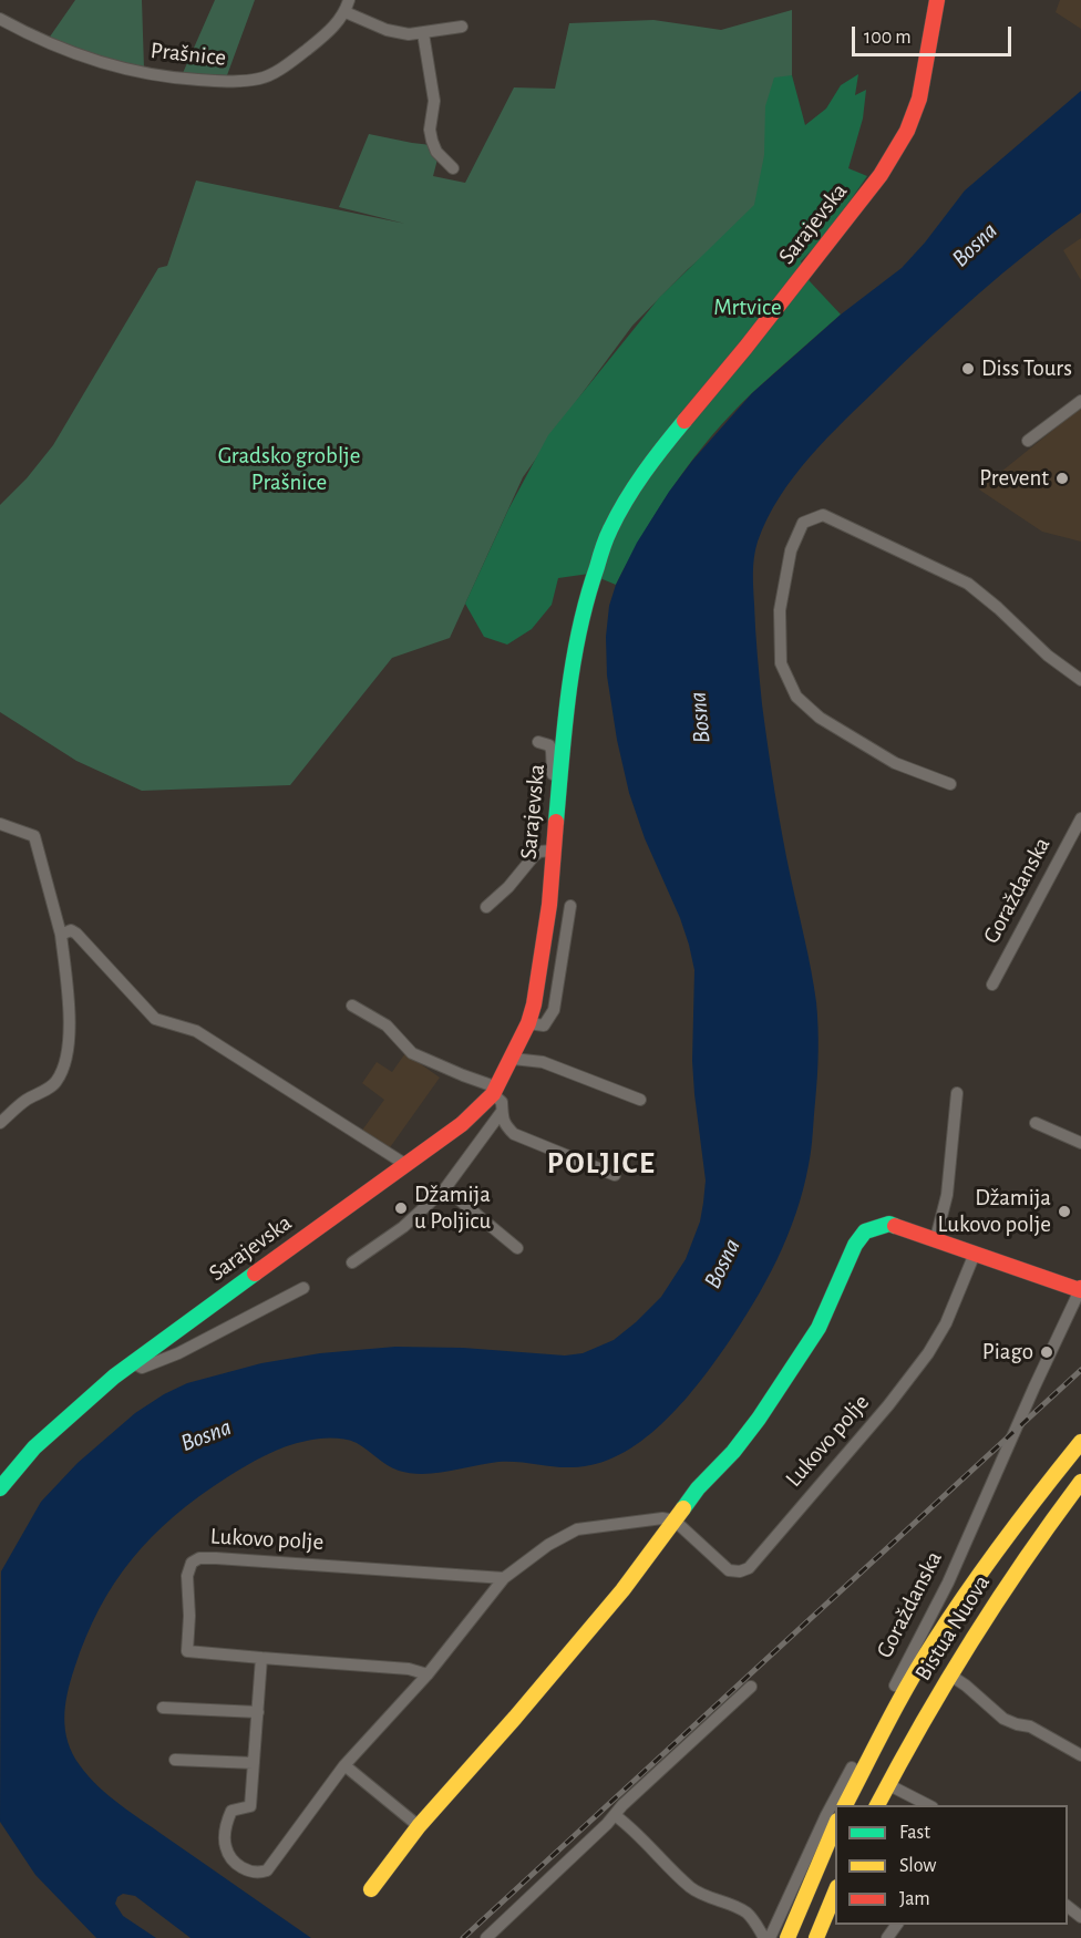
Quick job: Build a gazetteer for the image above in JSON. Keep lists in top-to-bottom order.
{
  "streets": {
    "main road": ["Sarajevska", "Bistua Nuova"],
    "street": ["Prašnice", "Goraždanska", "Lukovo polje"]
  },
  "districts": ["POLJICE"],
  "water": ["Bosna"],
  "parks": ["Mrtvice", "Gradsko groblje Prašnice"],
  "places": [
    "Diss Tours",
    "Prevent",
    "Džamija u Poljicu",
    "Džamija Lukovo polje",
    "Piago"
  ],
  "legend": ["Fast", "Slow", "Jam"],
  "scale_bar": "100 m"
}
